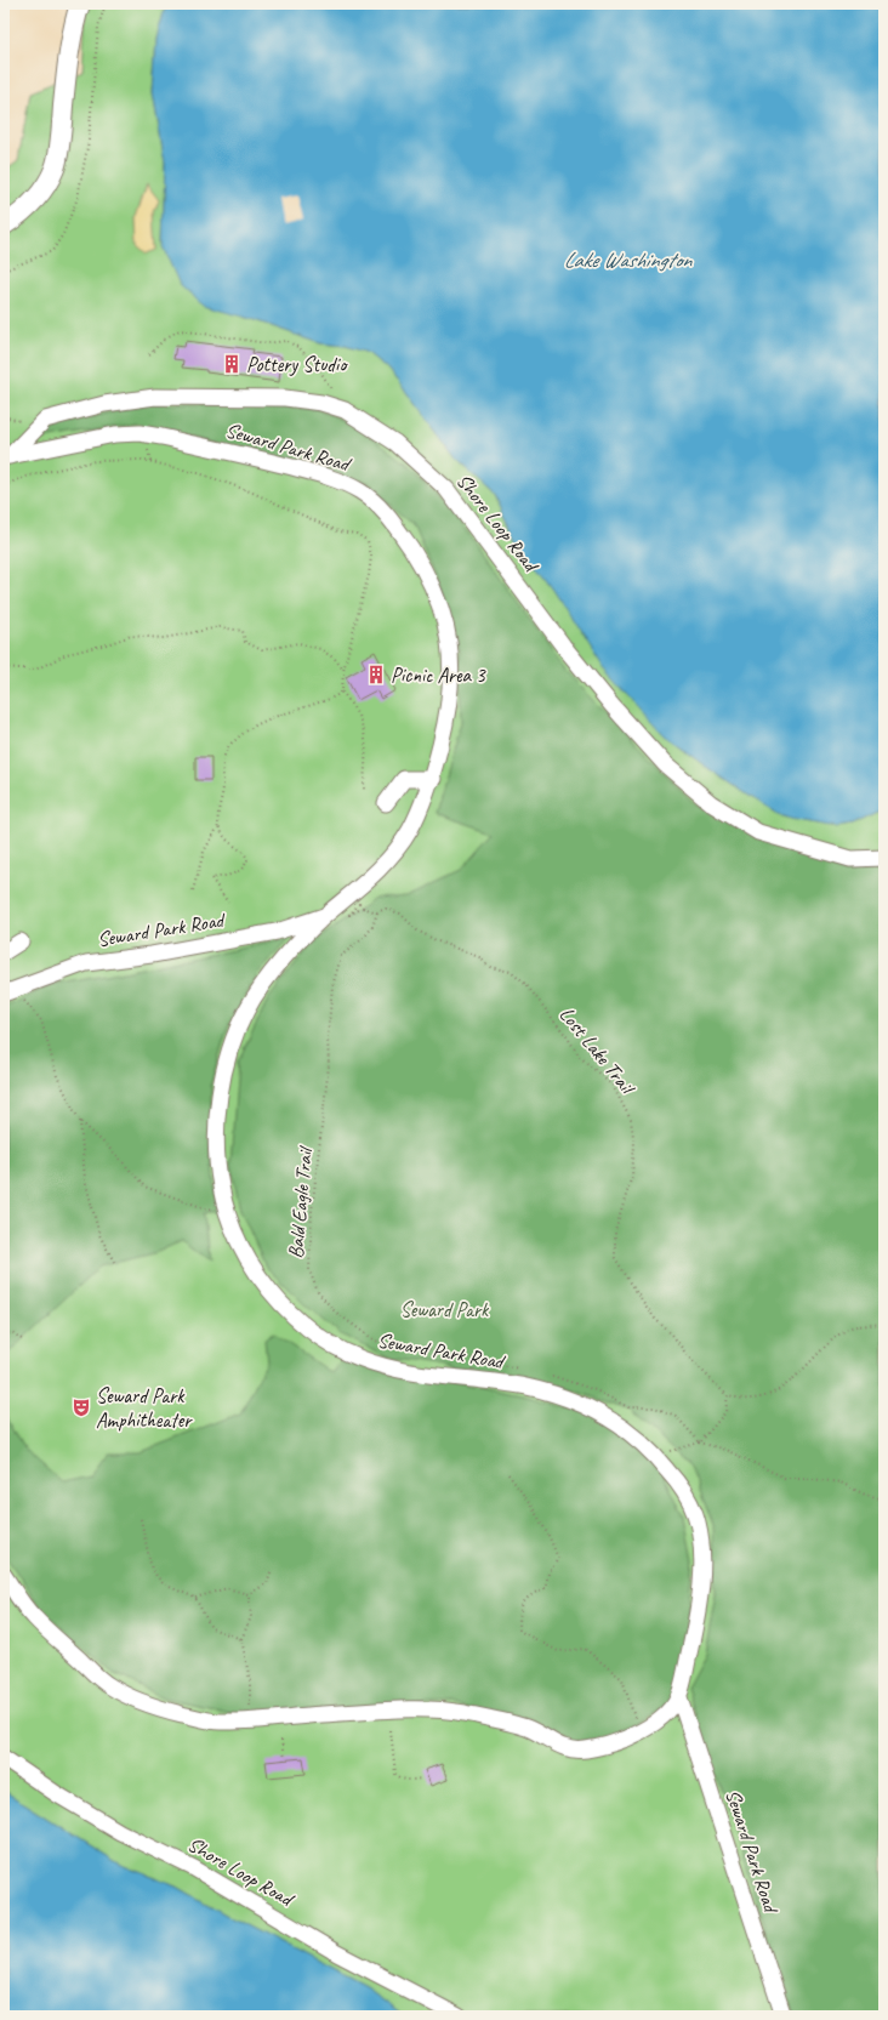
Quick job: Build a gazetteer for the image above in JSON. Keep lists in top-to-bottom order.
{
  "streets": {
    "street": ["Seward Park Road", "Shore Loop Road"],
    "path": ["Lost Lake Trail", "Bald Eagle Trail"]
  },
  "crossings": [
    ["Seward Park Road", "Shore Loop Road"],
    ["Lost Lake Trail", "Bald Eagle Trail"]
  ],
  "water": ["Lake Washington"],
  "parks": ["Seward Park"],
  "places": {
    "building": ["Pottery Studio", "Picnic Area 3"],
    "theatre": ["Seward Park Amphitheater"]
  }
}
